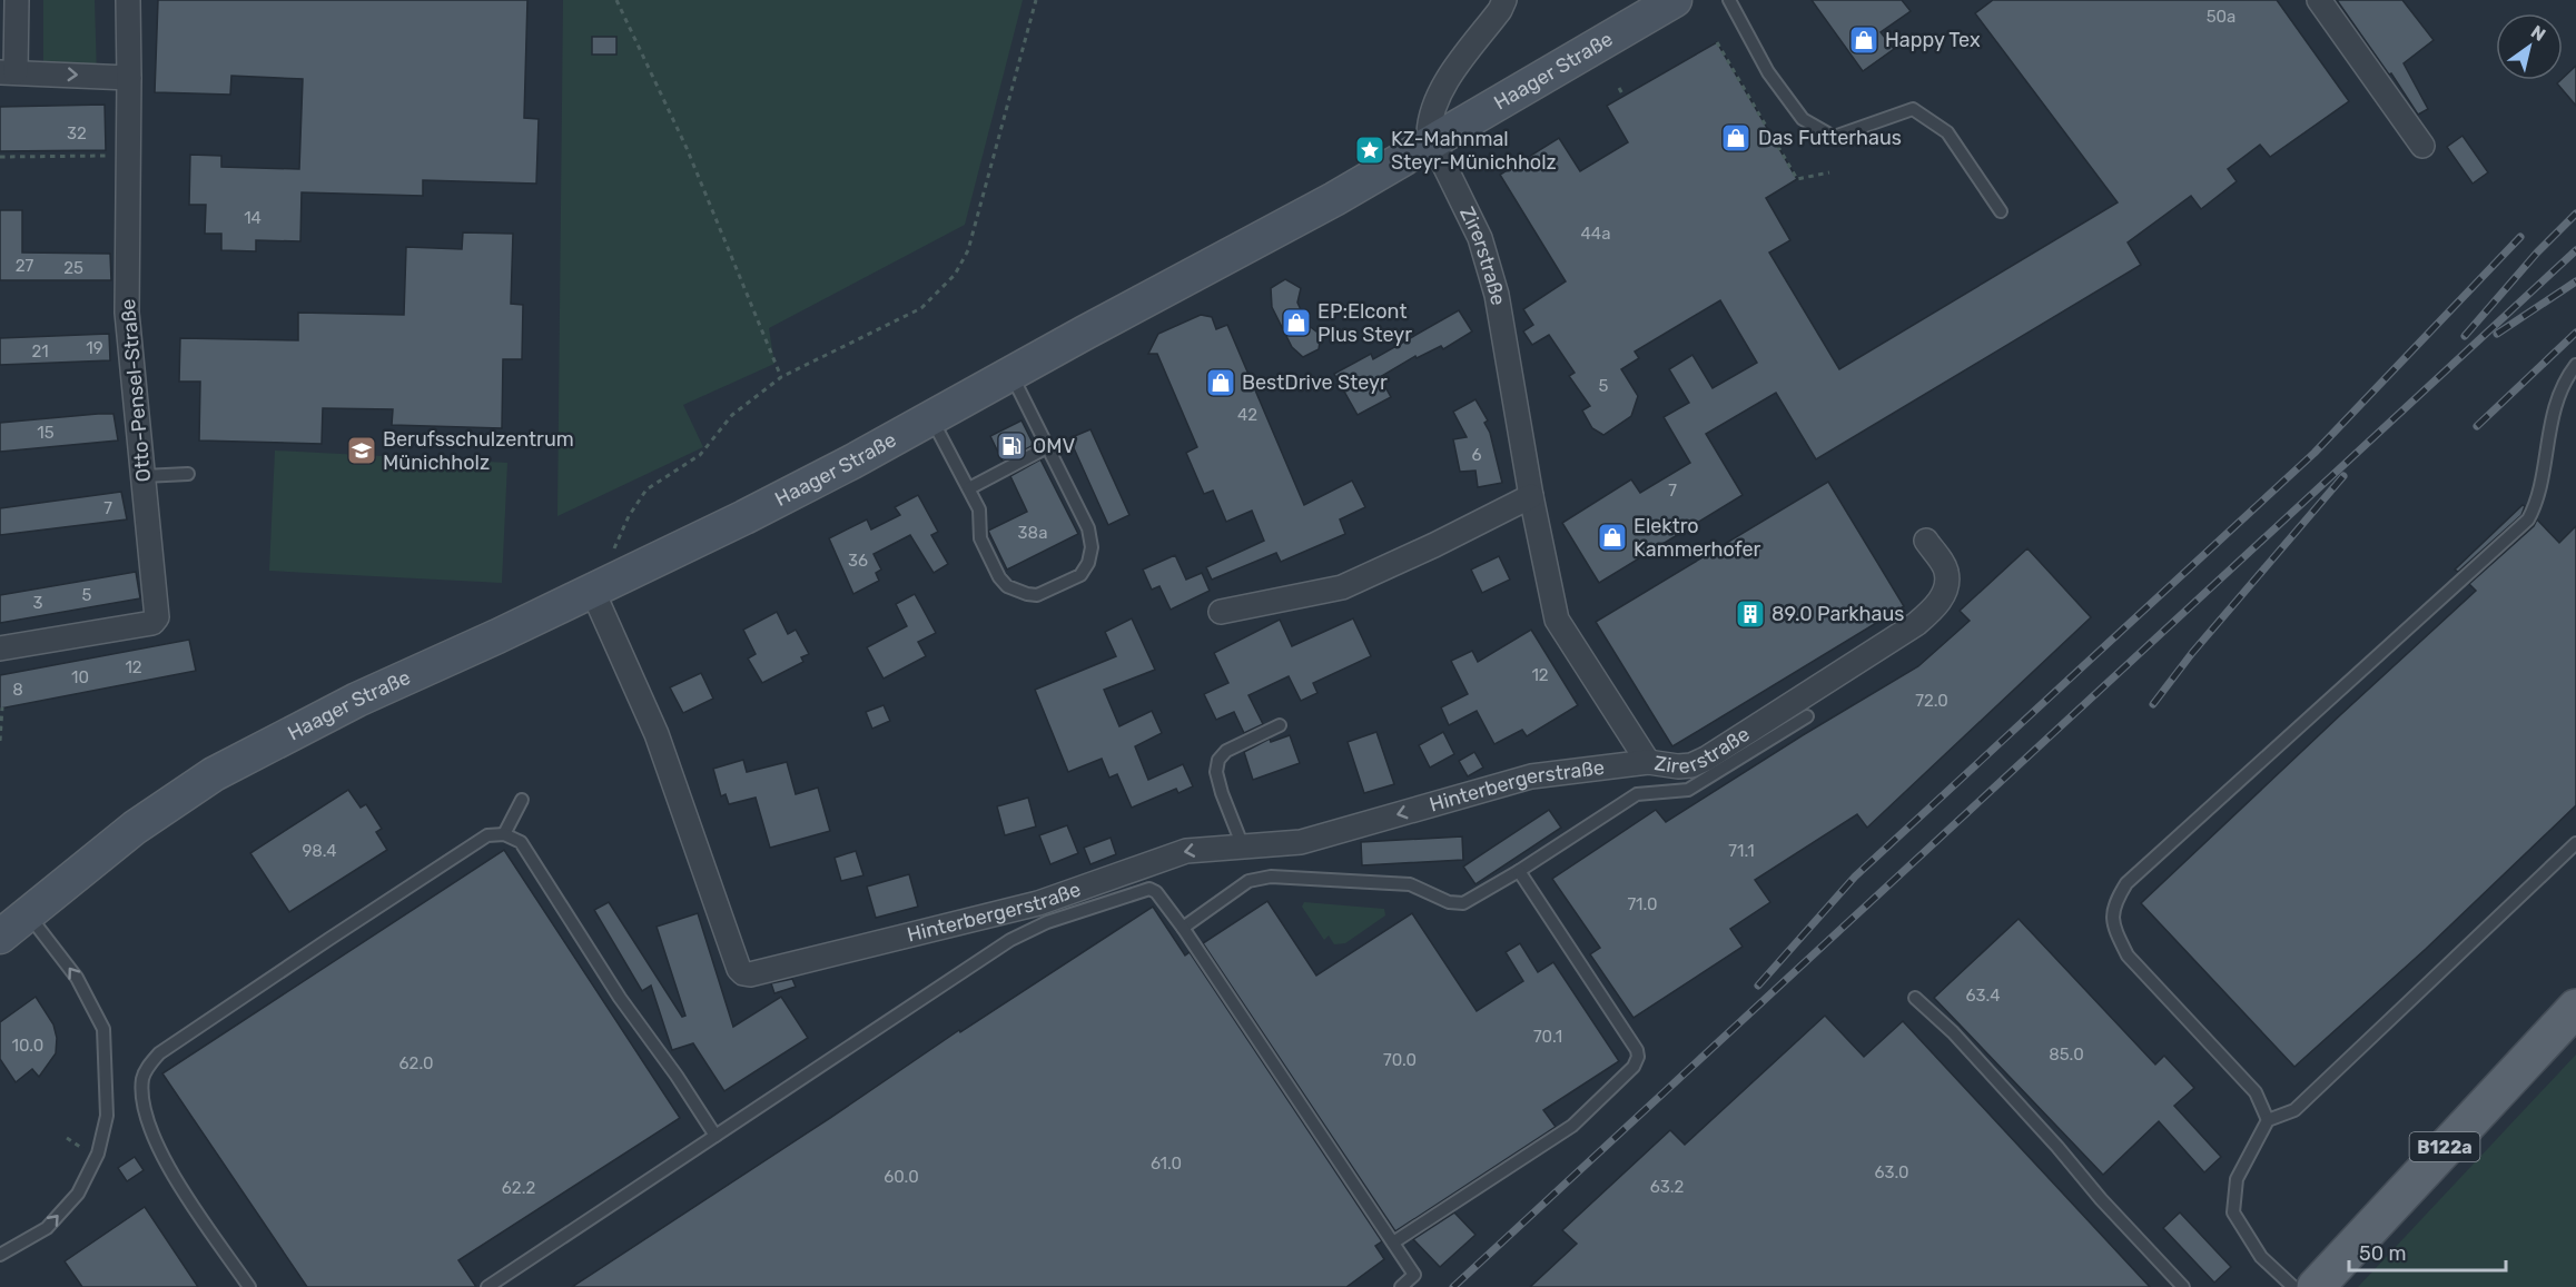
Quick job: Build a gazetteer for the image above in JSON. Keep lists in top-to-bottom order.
{
  "streets": {
    "main road": ["Haager Straße", "B122a"],
    "street": ["Zirerstraße", "Otto-Pensel-Straße", "Hinterbergerstraße"]
  },
  "crossings": [
    ["Haager Straße", "Zirerstraße"],
    ["Haager Straße", "Hinterbergerstraße"],
    ["Zirerstraße", "Hinterbergerstraße"]
  ],
  "places": {
    "shop": [
      "Happy Tex",
      "Das Futterhaus",
      "EP:Elcont Plus Steyr",
      "BestDrive Steyr",
      "Elektro Kammerhofer"
    ],
    "place": ["KZ-Mahnmal Steyr-Münichholz"],
    "fuel station": ["OMV"],
    "school or university": ["Berufsschulzentrum Münichholz"],
    "building": ["89.0 Parkhaus"]
  },
  "house_numbers": [
    "50a",
    "32",
    "14",
    "44a",
    "27",
    "25",
    "19",
    "21",
    "5",
    "42",
    "15",
    "6",
    "7",
    "7",
    "38a",
    "36",
    "5",
    "3",
    "12",
    "12",
    "10",
    "8",
    "72.0",
    "98.4",
    "71.1",
    "71.0",
    "63.4",
    "70.1",
    "10.0",
    "85.0",
    "70.0",
    "62.0",
    "61.0",
    "63.0",
    "60.0",
    "63.2",
    "62.2"
  ],
  "scale_bar": "50 m",
  "north": "top right"
}
